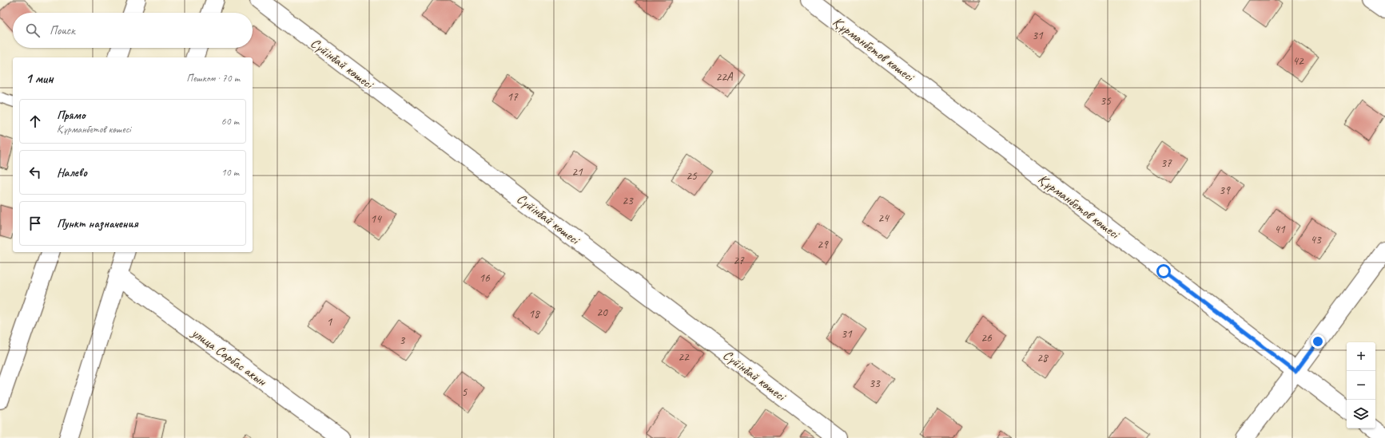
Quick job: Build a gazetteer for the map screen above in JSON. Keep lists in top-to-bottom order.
{
  "streets": {
    "street": ["Құрманбетов көшесі", "Сүйінбай көшесі", "улица Сарбас акын"]
  },
  "house_numbers": [
    "31",
    "42",
    "22А",
    "17",
    "35",
    "37",
    "21",
    "25",
    "39",
    "23",
    "24",
    "14",
    "41",
    "43",
    "29",
    "27",
    "16",
    "20",
    "18",
    "1",
    "31",
    "26",
    "3",
    "22",
    "28",
    "33",
    "5"
  ],
  "page": {
    "search": "Поиск",
    "heading": ["1 мин", "Пешком · 70 m"],
    "list": [
      ["Прямо", "Құрманбетов көшесі", "60 m"],
      ["Налево", "10 m"],
      "Пункт назначения"
    ],
    "map_buttons": ["+", "−"]
  }
}
